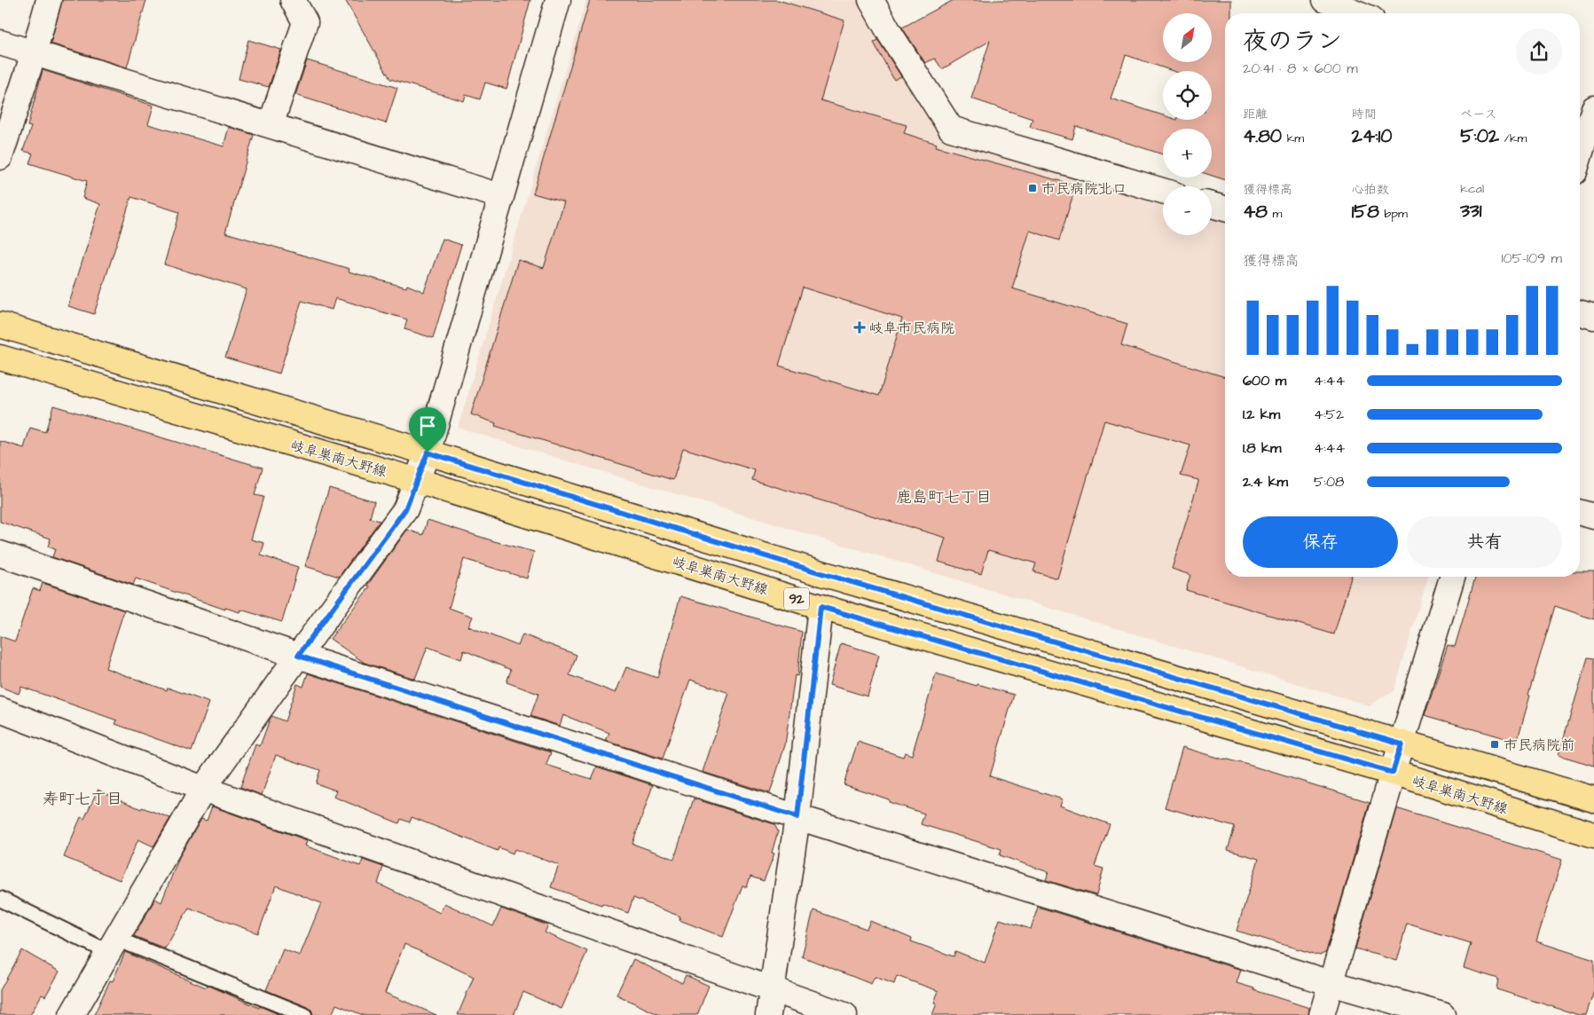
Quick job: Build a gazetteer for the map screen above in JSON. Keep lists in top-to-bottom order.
{
  "streets": {
    "main road": ["岐阜巣南大野線", "92"]
  },
  "districts": ["鹿島町七丁目", "寿町七丁目"],
  "places": {
    "transit": ["市民病院北口", "市民病院前"],
    "health": ["岐阜市民病院"]
  },
  "north": "top right",
  "page": {
    "map_buttons": ["+", "−"],
    "heading": ["夜のラン", "20:41 · 8 × 600 m"],
    "stats": [
      ["距離", "4.80 km"],
      ["時間", "24:10"],
      ["ペース", "5:02 /km"],
      ["獲得標高", "48 m"],
      ["心拍数", "158 bpm"],
      ["kcal", "331"]
    ],
    "chart": ["獲得標高", "105–109 m"],
    "list": [
      {
        "name": "600 m",
        "note": "4:44"
      },
      {
        "name": "1.2 km",
        "note": "4:52"
      },
      {
        "name": "1.8 km",
        "note": "4:44"
      },
      {
        "name": "2.4 km",
        "note": "5:08"
      }
    ],
    "buttons": ["保存", "共有"]
  }
}
